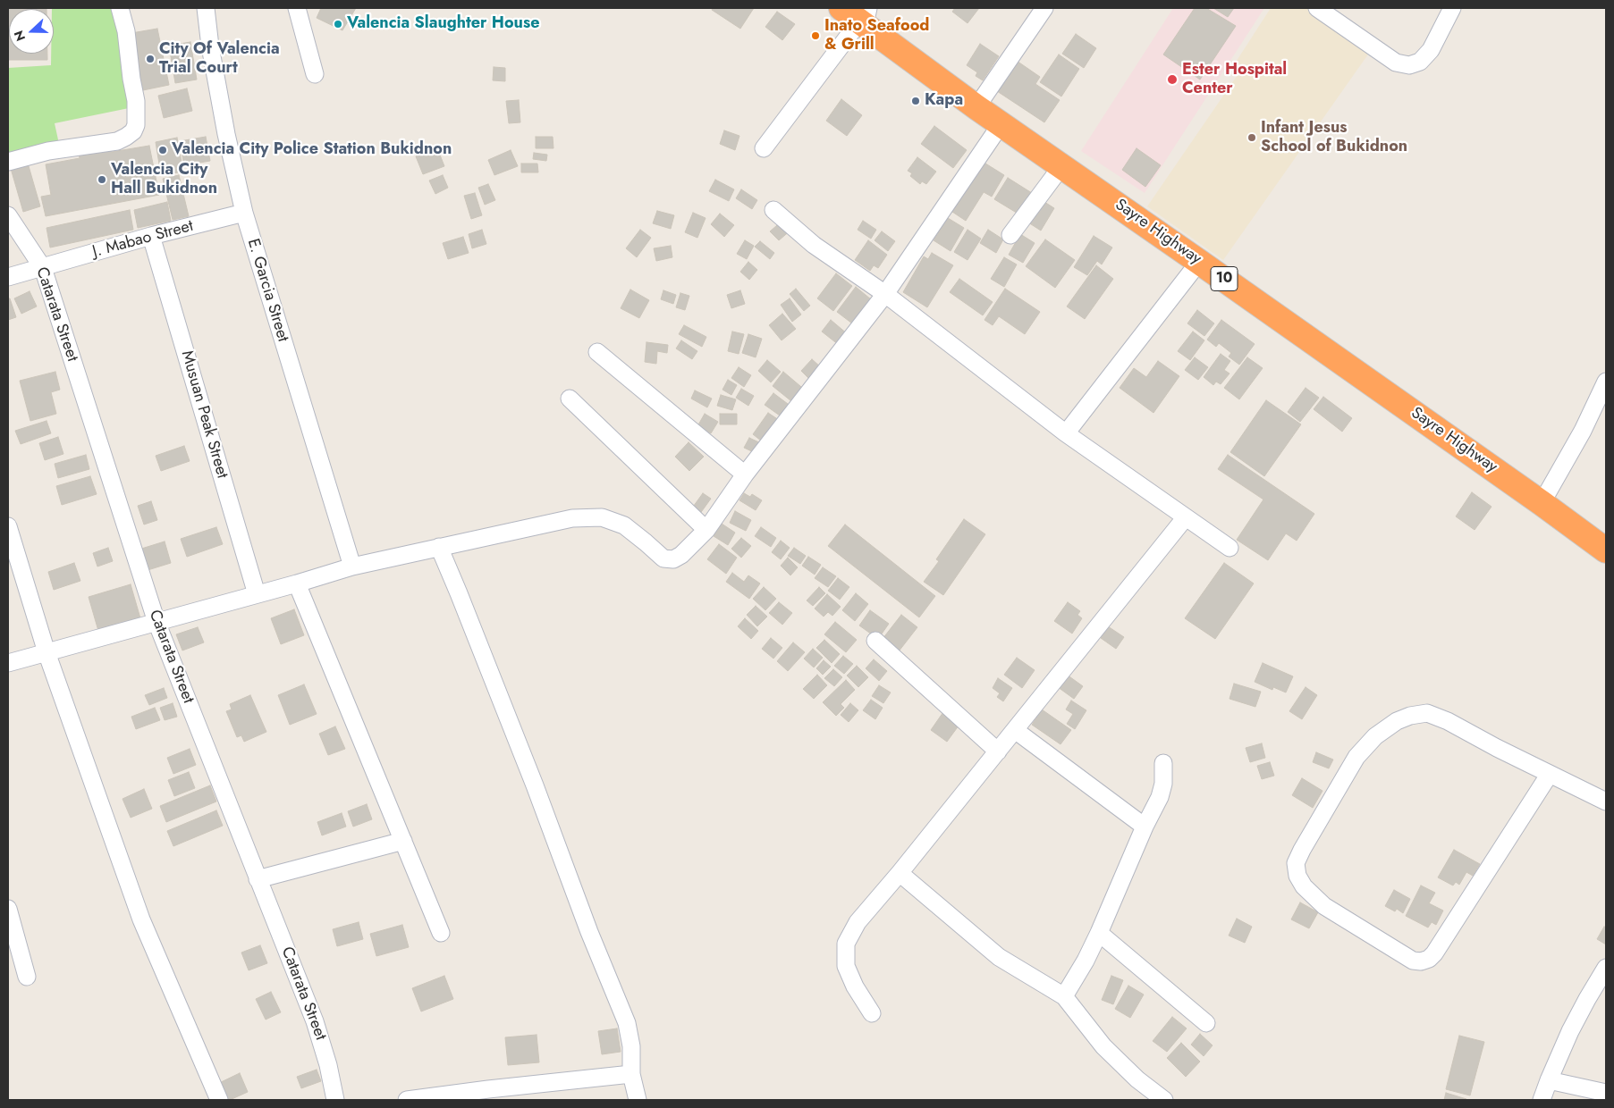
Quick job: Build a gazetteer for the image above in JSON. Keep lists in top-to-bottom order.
{
  "streets": {
    "highway": ["Sayre Highway", "10"],
    "street": [
      "J. Mabao Street",
      "E. Garcia Street",
      "Catarata Street",
      "Musuan Peak Street"
    ]
  },
  "crossings": [
    ["J. Mabao Street", "E. Garcia Street"],
    ["J. Mabao Street", "Catarata Street"],
    ["J. Mabao Street", "Musuan Peak Street"]
  ],
  "places": [
    "Valencia Slaughter House",
    "Inato Seafood & Grill",
    "City Of Valencia Trial Court",
    "Ester Hospital Center",
    "Kapa",
    "Infant Jesus School of Bukidnon",
    "Valencia City Police Station Bukidnon",
    "Valencia City Hall Bukidnon"
  ],
  "north": "left"
}
